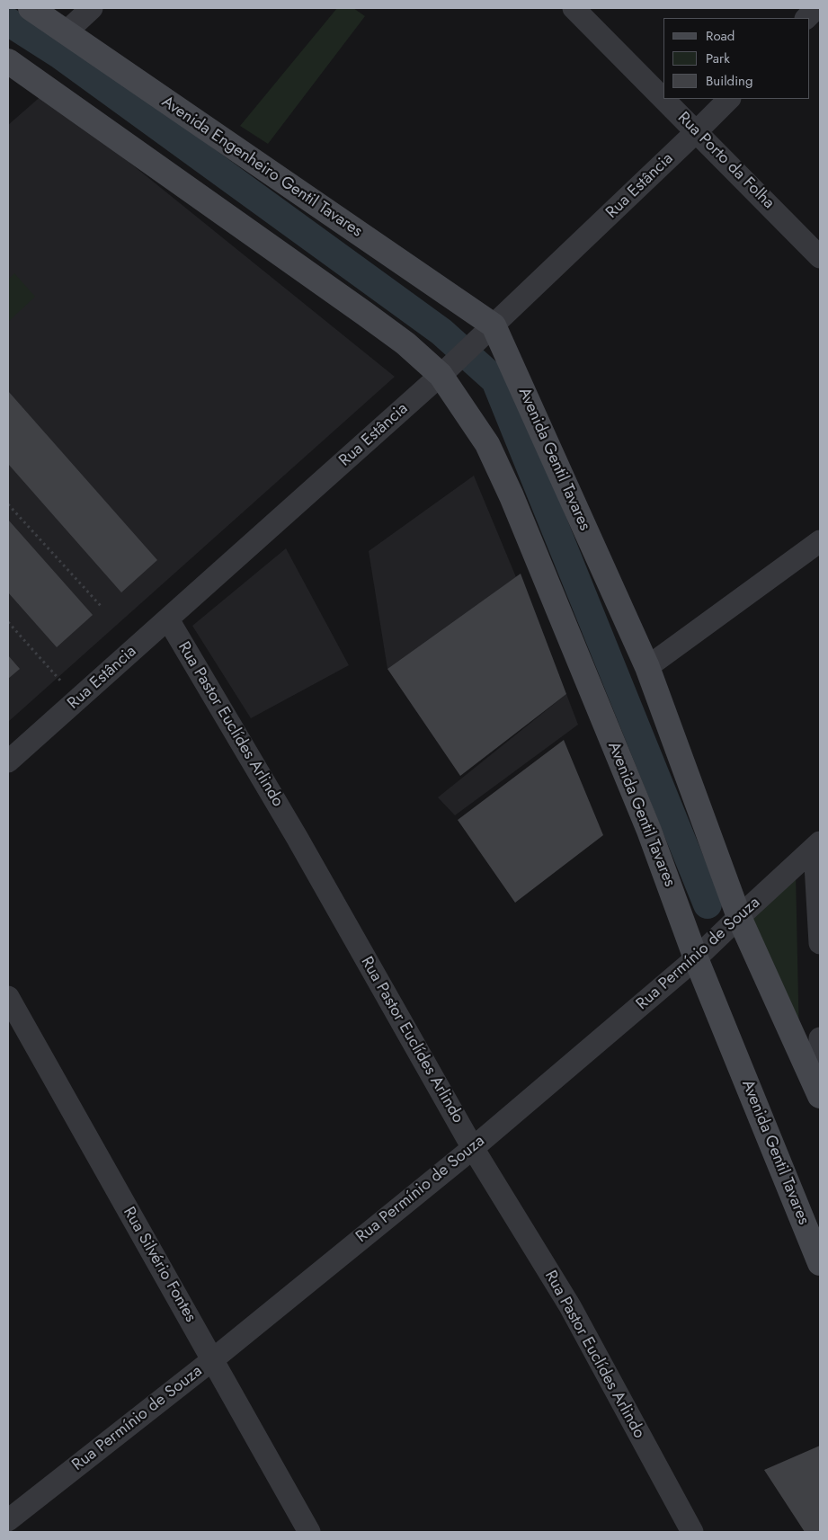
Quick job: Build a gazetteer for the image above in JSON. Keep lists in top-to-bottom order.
{
  "streets": {
    "main road": ["Avenida Engenheiro Gentil Tavares", "Avenida Gentil Tavares"],
    "street": [
      "Rua Porto da Folha",
      "Rua Estância",
      "Rua Pastor Euclídes Arlindo",
      "Rua Permínio de Souza",
      "Rua Silvério Fontes"
    ]
  },
  "crossings": [
    ["Rua Porto da Folha", "Rua Estância"],
    ["Avenida Engenheiro Gentil Tavares", "Rua Estância"],
    ["Avenida Engenheiro Gentil Tavares", "Avenida Gentil Tavares"],
    ["Rua Estância", "Avenida Gentil Tavares"],
    ["Rua Estância", "Rua Pastor Euclídes Arlindo"],
    ["Avenida Gentil Tavares", "Rua Permínio de Souza"],
    ["Rua Pastor Euclídes Arlindo", "Rua Permínio de Souza"],
    ["Rua Permínio de Souza", "Rua Silvério Fontes"]
  ],
  "legend": ["Road", "Park", "Building"]
}
